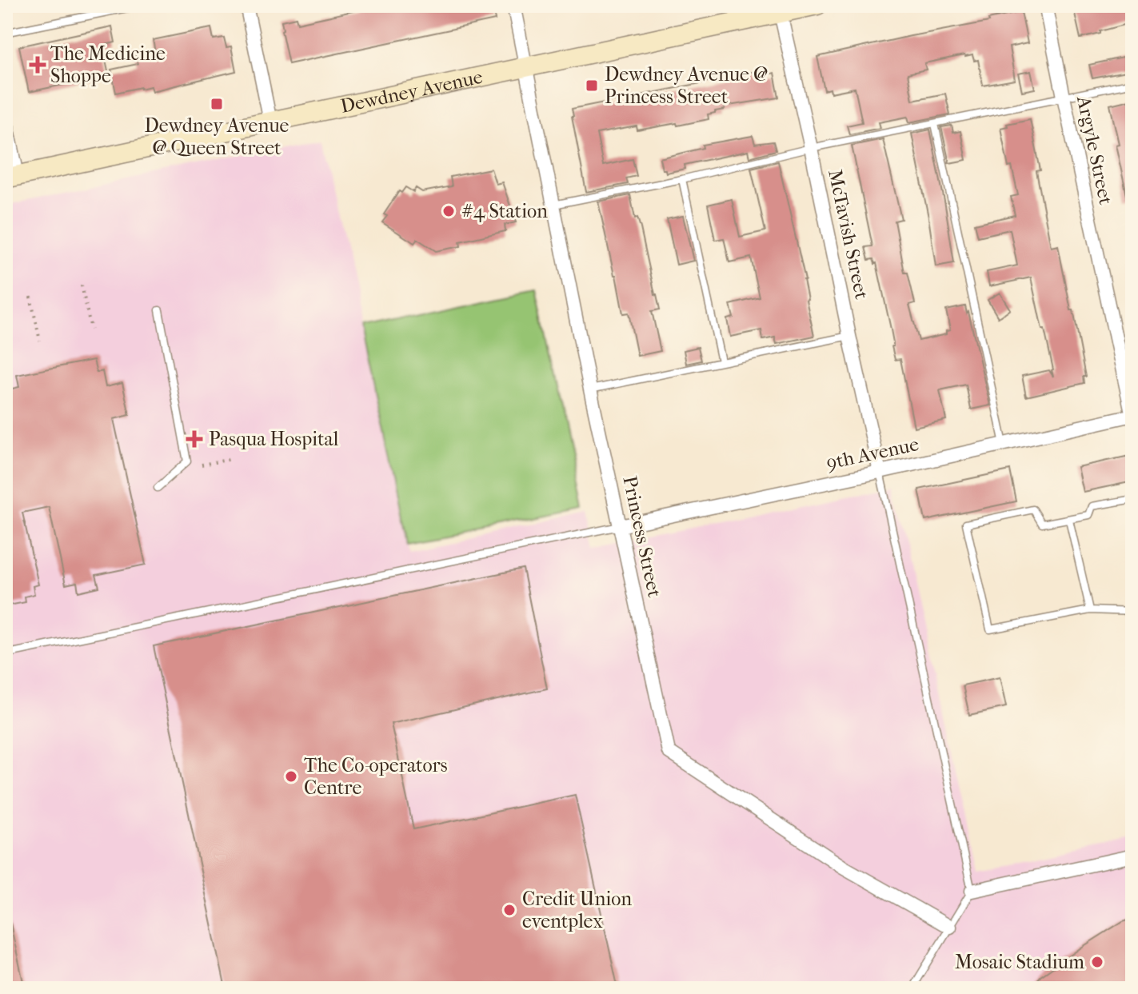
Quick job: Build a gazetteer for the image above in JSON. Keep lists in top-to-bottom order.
{
  "streets": {
    "main road": ["Dewdney Avenue"],
    "street": [
      "Argyle Street",
      "McTavish Street",
      "9th Avenue",
      "Princess Street"
    ]
  },
  "crossings": [
    ["Dewdney Avenue", "McTavish Street"],
    ["Dewdney Avenue", "Princess Street"],
    ["Argyle Street", "9th Avenue"],
    ["McTavish Street", "9th Avenue"],
    ["9th Avenue", "Princess Street"]
  ],
  "places": {
    "health": ["The Medicine Shoppe", "Pasqua Hospital"],
    "transit": ["Dewdney Avenue @ Princess Street", "Dewdney Avenue @ Queen Street"],
    "other": [
      "#4 Station",
      "The Co-operators Centre",
      "Credit Union eventplex",
      "Mosaic Stadium"
    ]
  }
}
